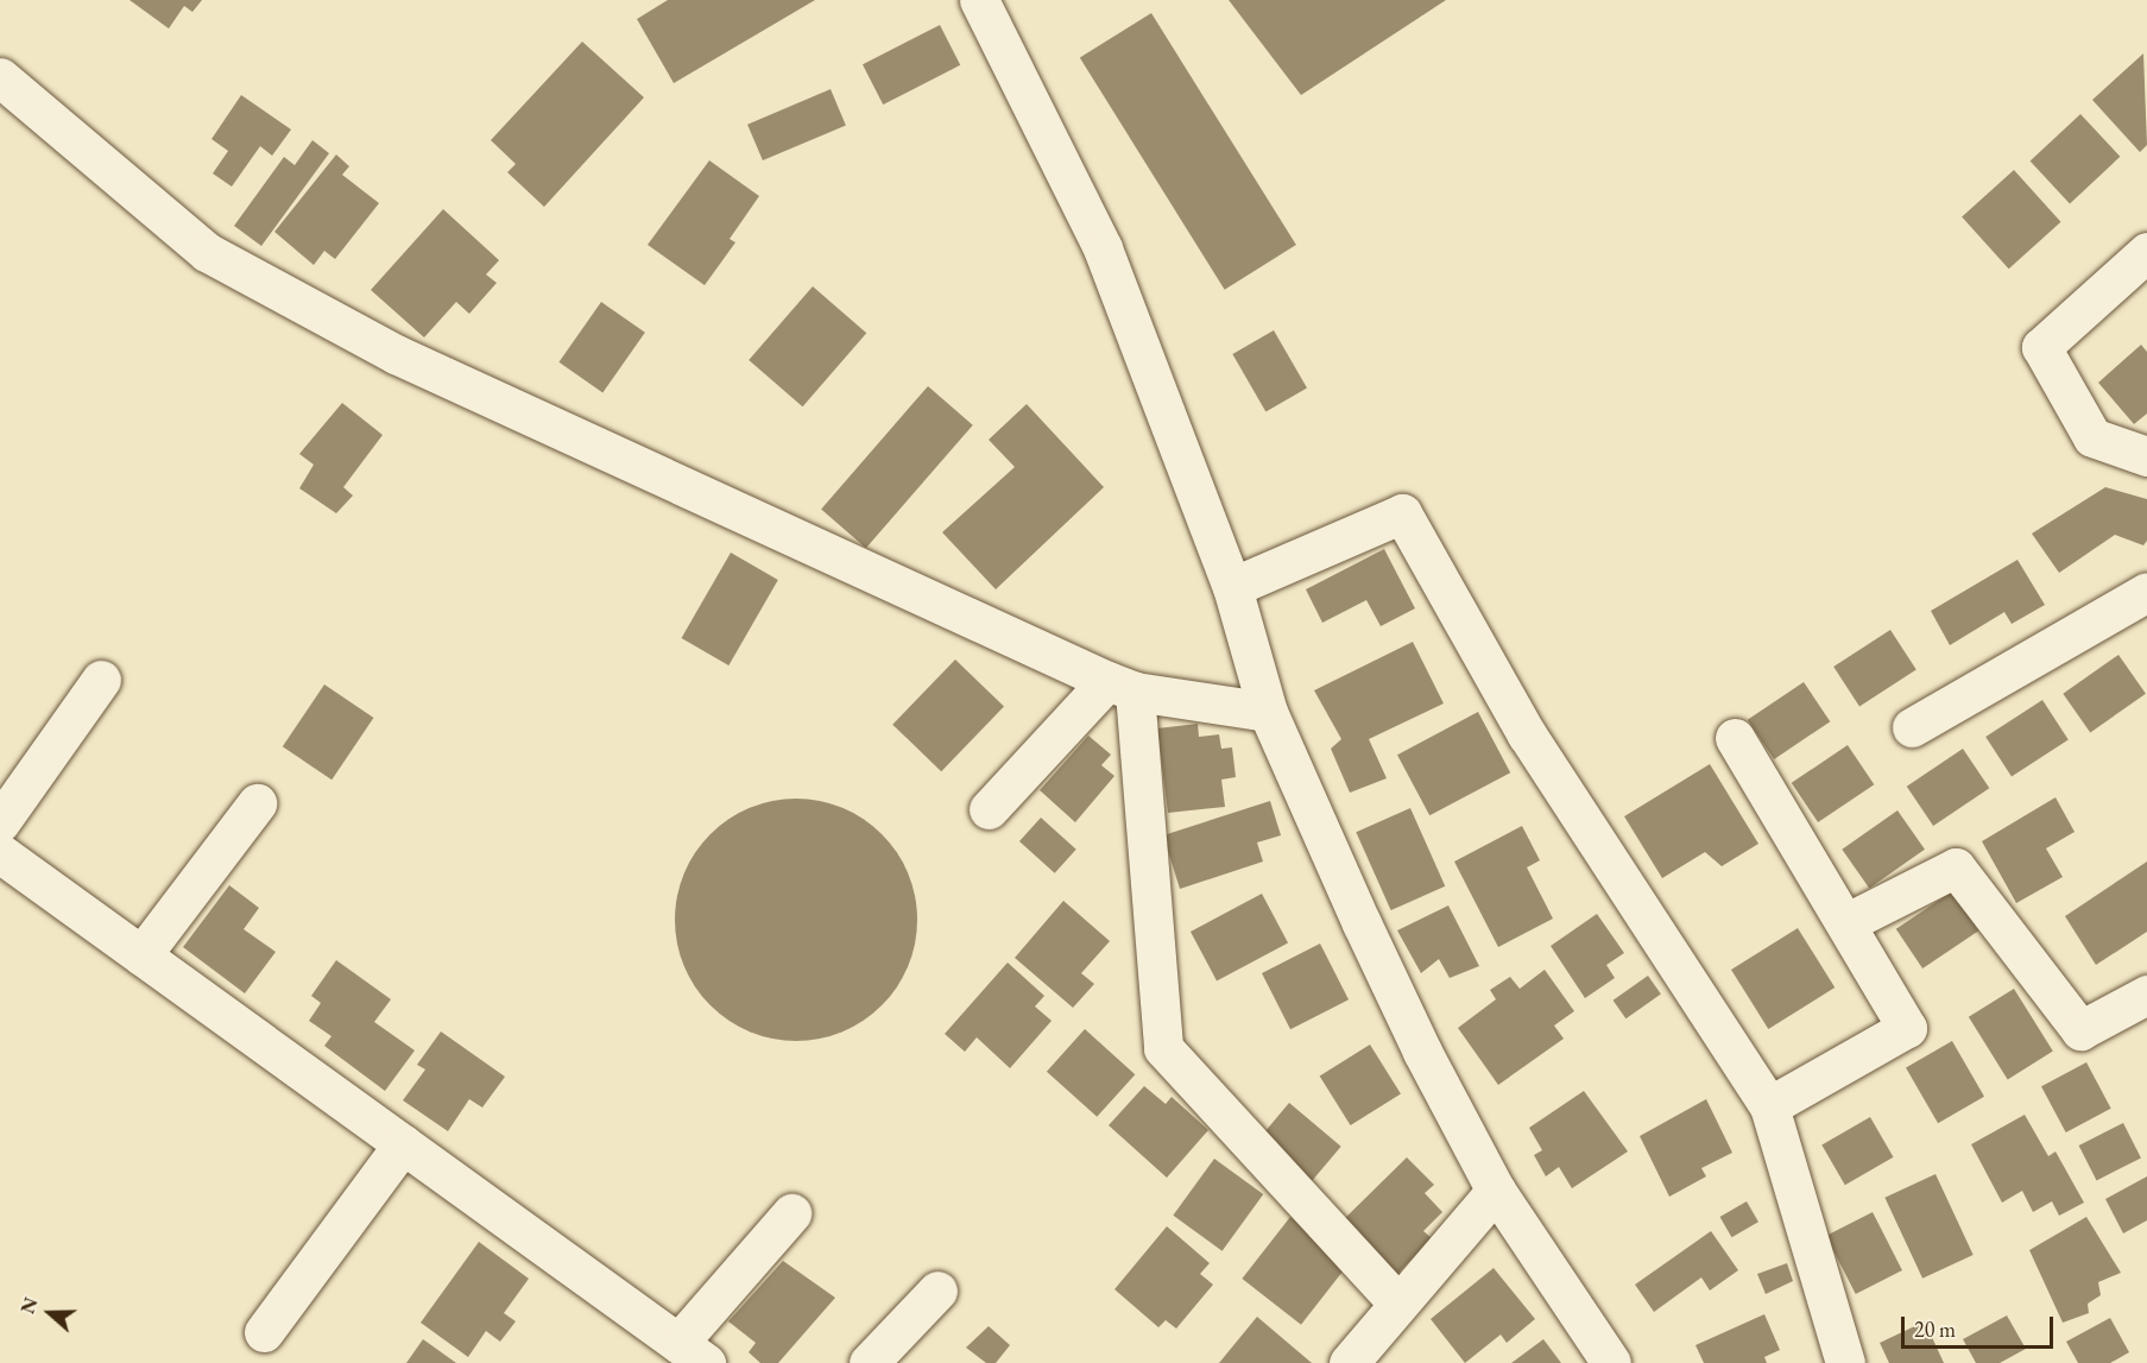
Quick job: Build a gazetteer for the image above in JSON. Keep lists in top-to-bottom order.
{
  "scale_bar": "20 m",
  "north": "left"
}
